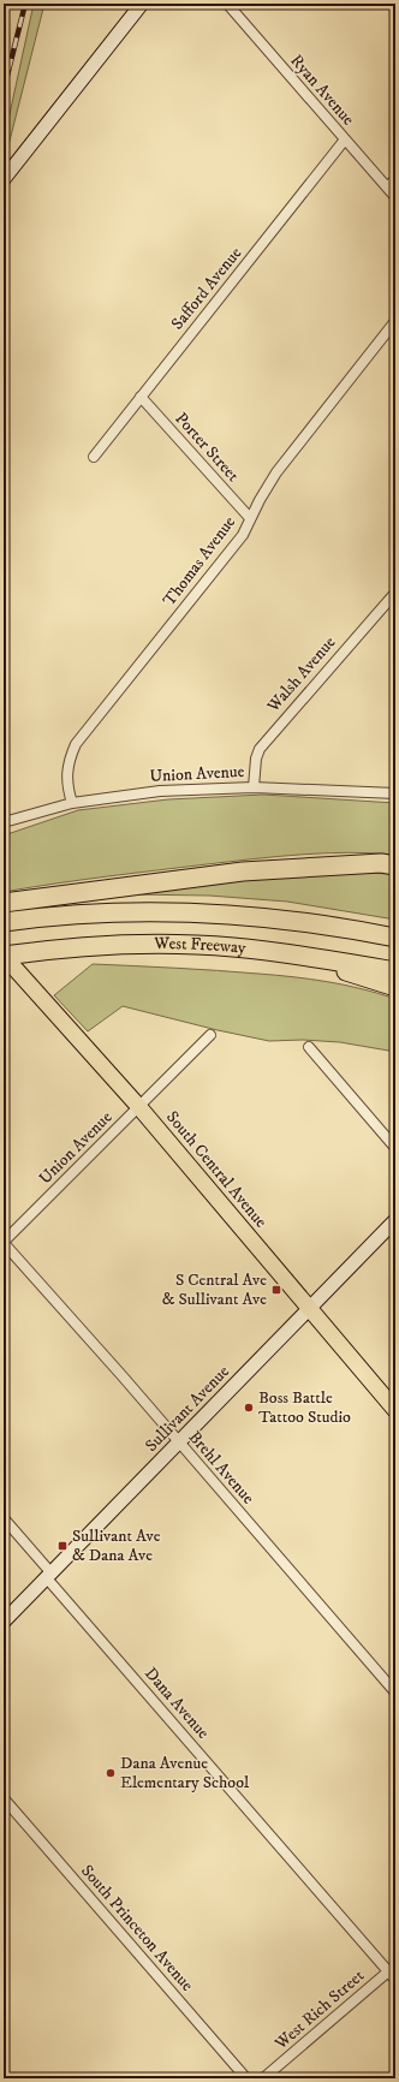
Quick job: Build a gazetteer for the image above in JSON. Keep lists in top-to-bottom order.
{
  "streets": {
    "highway": ["West Freeway"],
    "main road": ["South Central Avenue"],
    "street": [
      "Ryan Avenue",
      "Safford Avenue",
      "Porter Street",
      "Thomas Avenue",
      "Walsh Avenue",
      "Union Avenue",
      "Sullivant Avenue",
      "Brehl Avenue",
      "Dana Avenue",
      "South Princeton Avenue",
      "West Rich Street"
    ]
  },
  "crossings": [
    ["Ryan Avenue", "Safford Avenue"],
    ["Safford Avenue", "Porter Street"],
    ["Porter Street", "Thomas Avenue"],
    ["Thomas Avenue", "Union Avenue"],
    ["Walsh Avenue", "Union Avenue"],
    ["Union Avenue", "South Central Avenue"],
    ["Union Avenue", "Brehl Avenue"],
    ["West Freeway", "South Central Avenue"],
    ["South Central Avenue", "Sullivant Avenue"],
    ["Sullivant Avenue", "Brehl Avenue"],
    ["Sullivant Avenue", "Dana Avenue"],
    ["Dana Avenue", "West Rich Street"]
  ],
  "places": {
    "transit": ["S Central Ave & Sullivant Ave", "Sullivant Ave & Dana Ave"],
    "other": ["Boss Battle Tattoo Studio", "Dana Avenue Elementary School"]
  }
}
